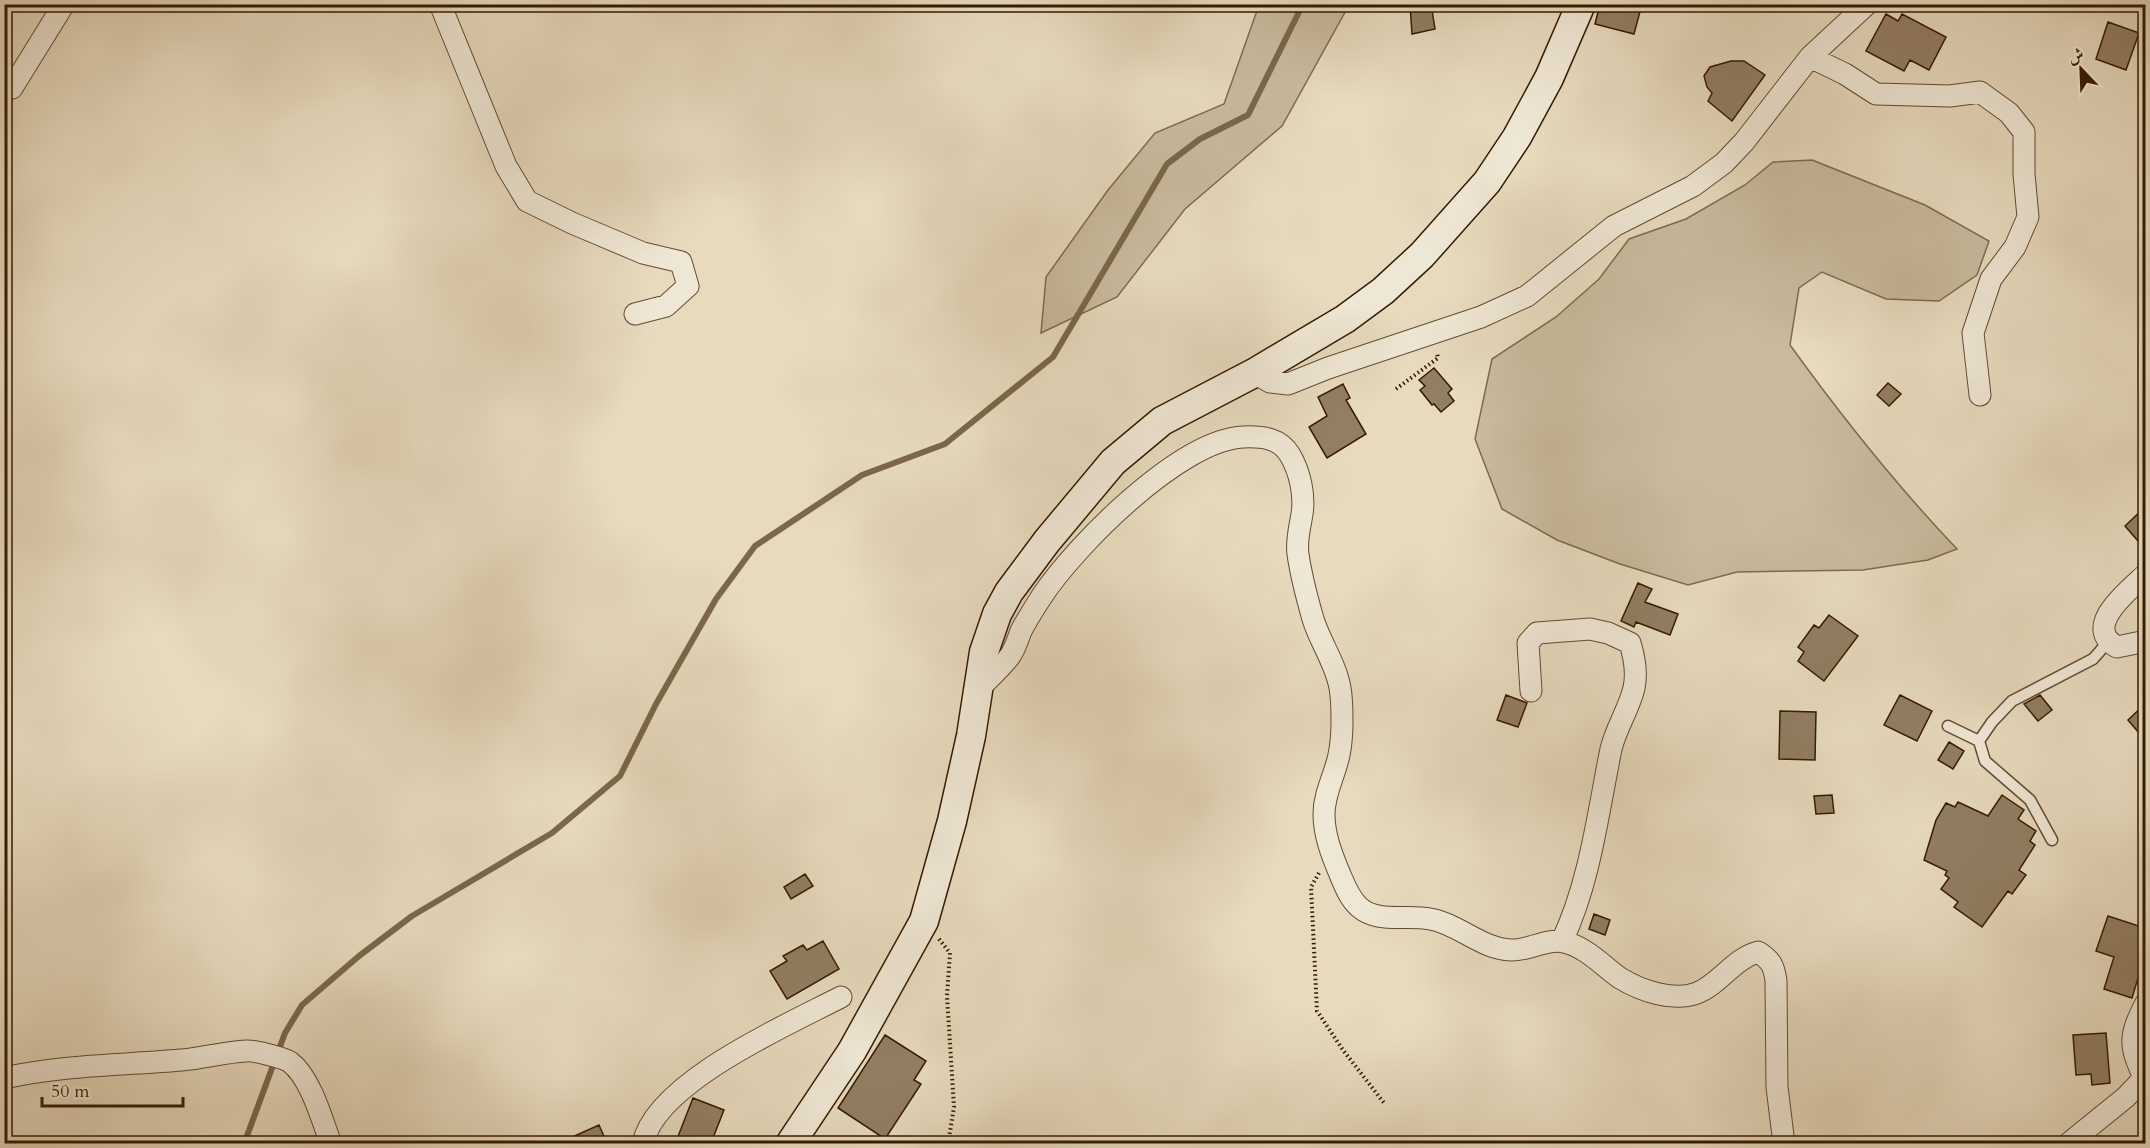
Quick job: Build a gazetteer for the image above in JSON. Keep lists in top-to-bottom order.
{
  "scale_bar": "50 m",
  "north": "top left"
}
